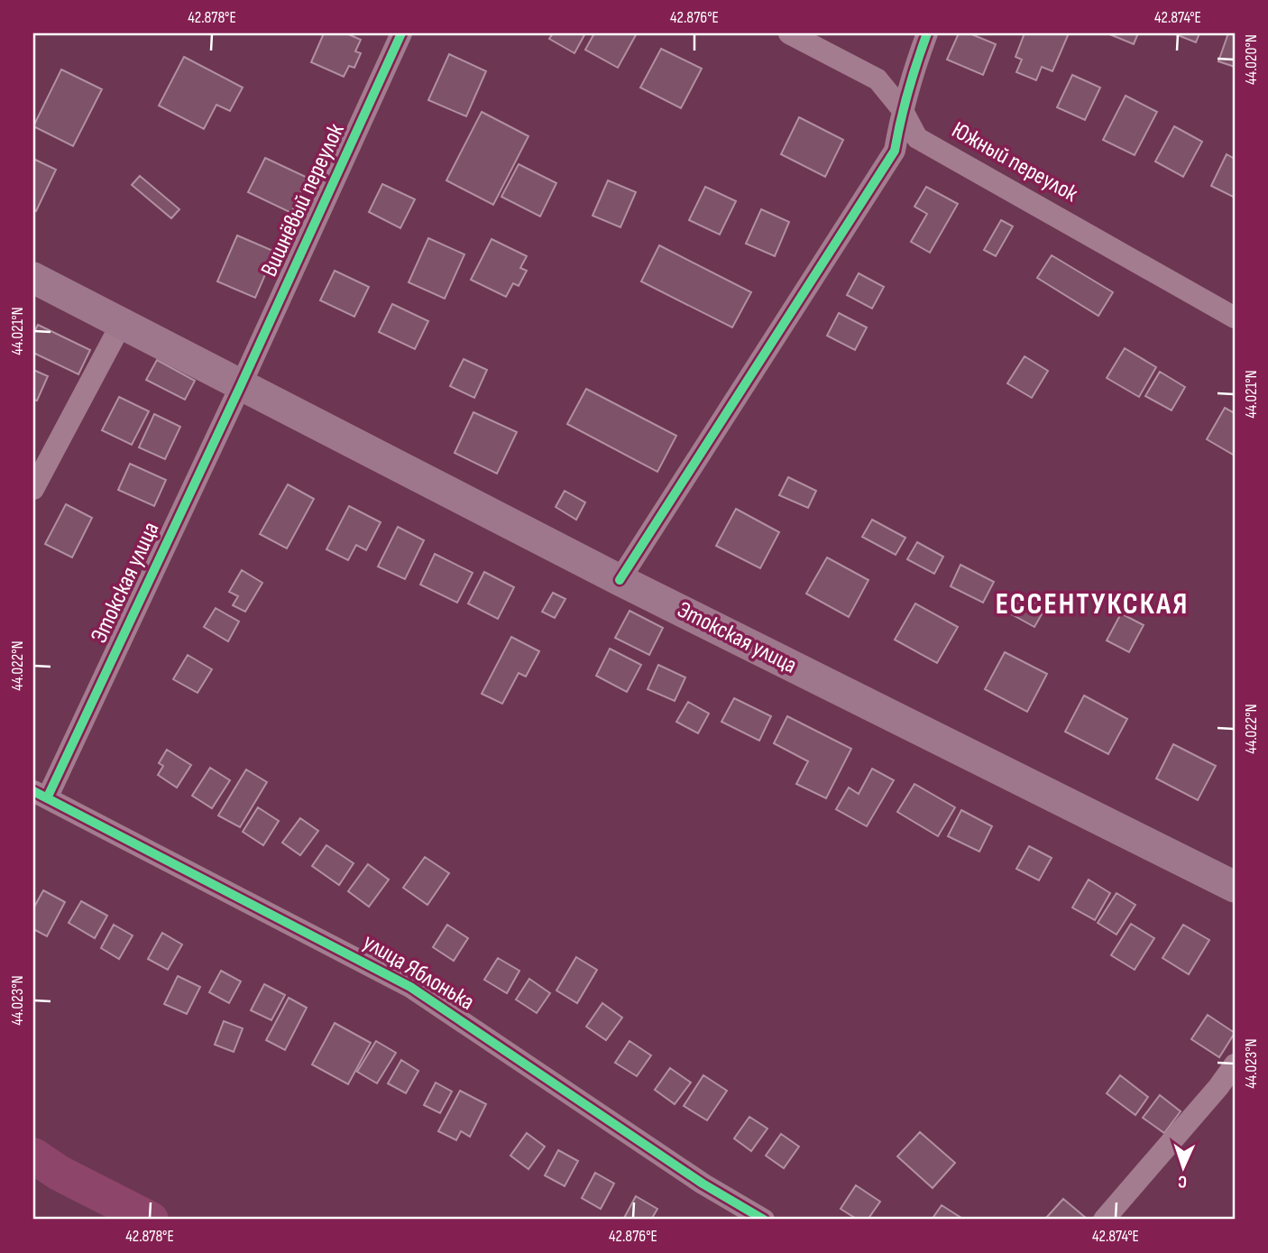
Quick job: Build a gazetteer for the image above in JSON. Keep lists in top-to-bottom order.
{
  "streets": {
    "main road": ["Этокская улица"],
    "street": ["Южный переулок", "Вишнёвый переулок", "улица Яблонька"]
  },
  "crossings": [
    ["Вишнёвый переулок", "Этокская улица"],
    ["Этокская улица", "улица Яблонька"]
  ],
  "districts": ["ЕССЕНТУКСКАЯ"],
  "north": "bottom",
  "coordinates": [
    "42.878°E",
    "42.876°E",
    "42.874°E",
    "44.020°N",
    "44.021°N",
    "44.022°N",
    "44.023°N"
  ]
}
